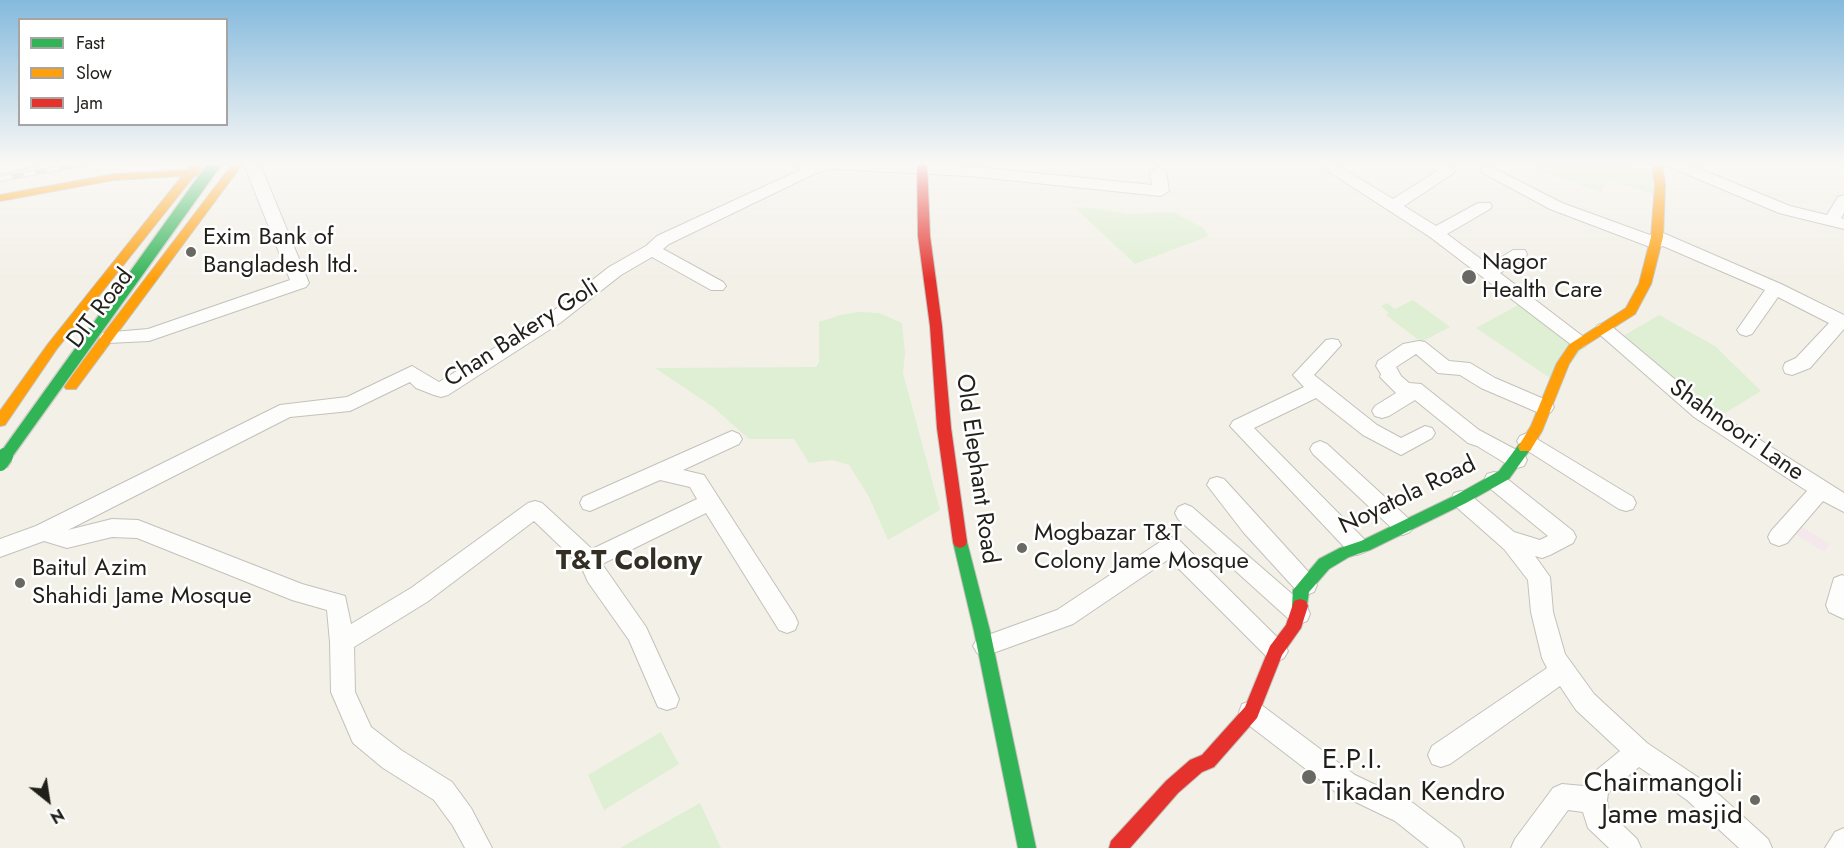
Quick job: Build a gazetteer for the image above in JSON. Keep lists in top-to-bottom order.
{
  "streets": {
    "main road": ["DIT Road", "Old Elephant Road", "Noyatola Road"],
    "street": ["Chan Bakery Goli", "Shahnoori Lane"]
  },
  "crossings": [
    ["Shahnoori Lane", "Noyatola Road"]
  ],
  "districts": ["T&T Colony"],
  "places": [
    "Exim Bank of Bangladesh ltd.",
    "Nagor Health Care",
    "Mogbazar T&T Colony Jame Mosque",
    "Baitul Azim Shahidi Jame Mosque",
    "E.P.I. Tikadan Kendro",
    "Chairmangoli Jame masjid"
  ],
  "legend": ["Fast", "Slow", "Jam"],
  "north": "bottom right"
}
